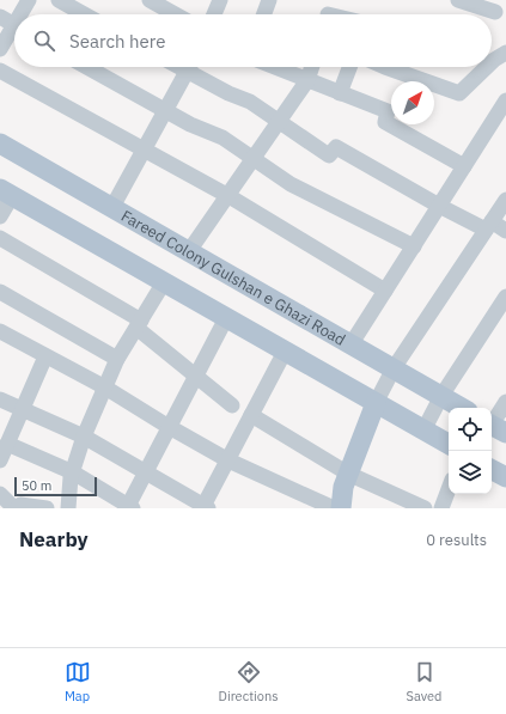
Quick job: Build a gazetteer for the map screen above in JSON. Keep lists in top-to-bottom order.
{
  "streets": {
    "main road": ["Fareed Colony Gulshan e Ghazi Road"]
  },
  "scale_bar": "50 m",
  "north": "top right",
  "page": {
    "search": "Search here",
    "scale": "50 m",
    "heading": ["Nearby", "0 results"],
    "nav": ["Map", "Directions", "Saved"]
  }
}
